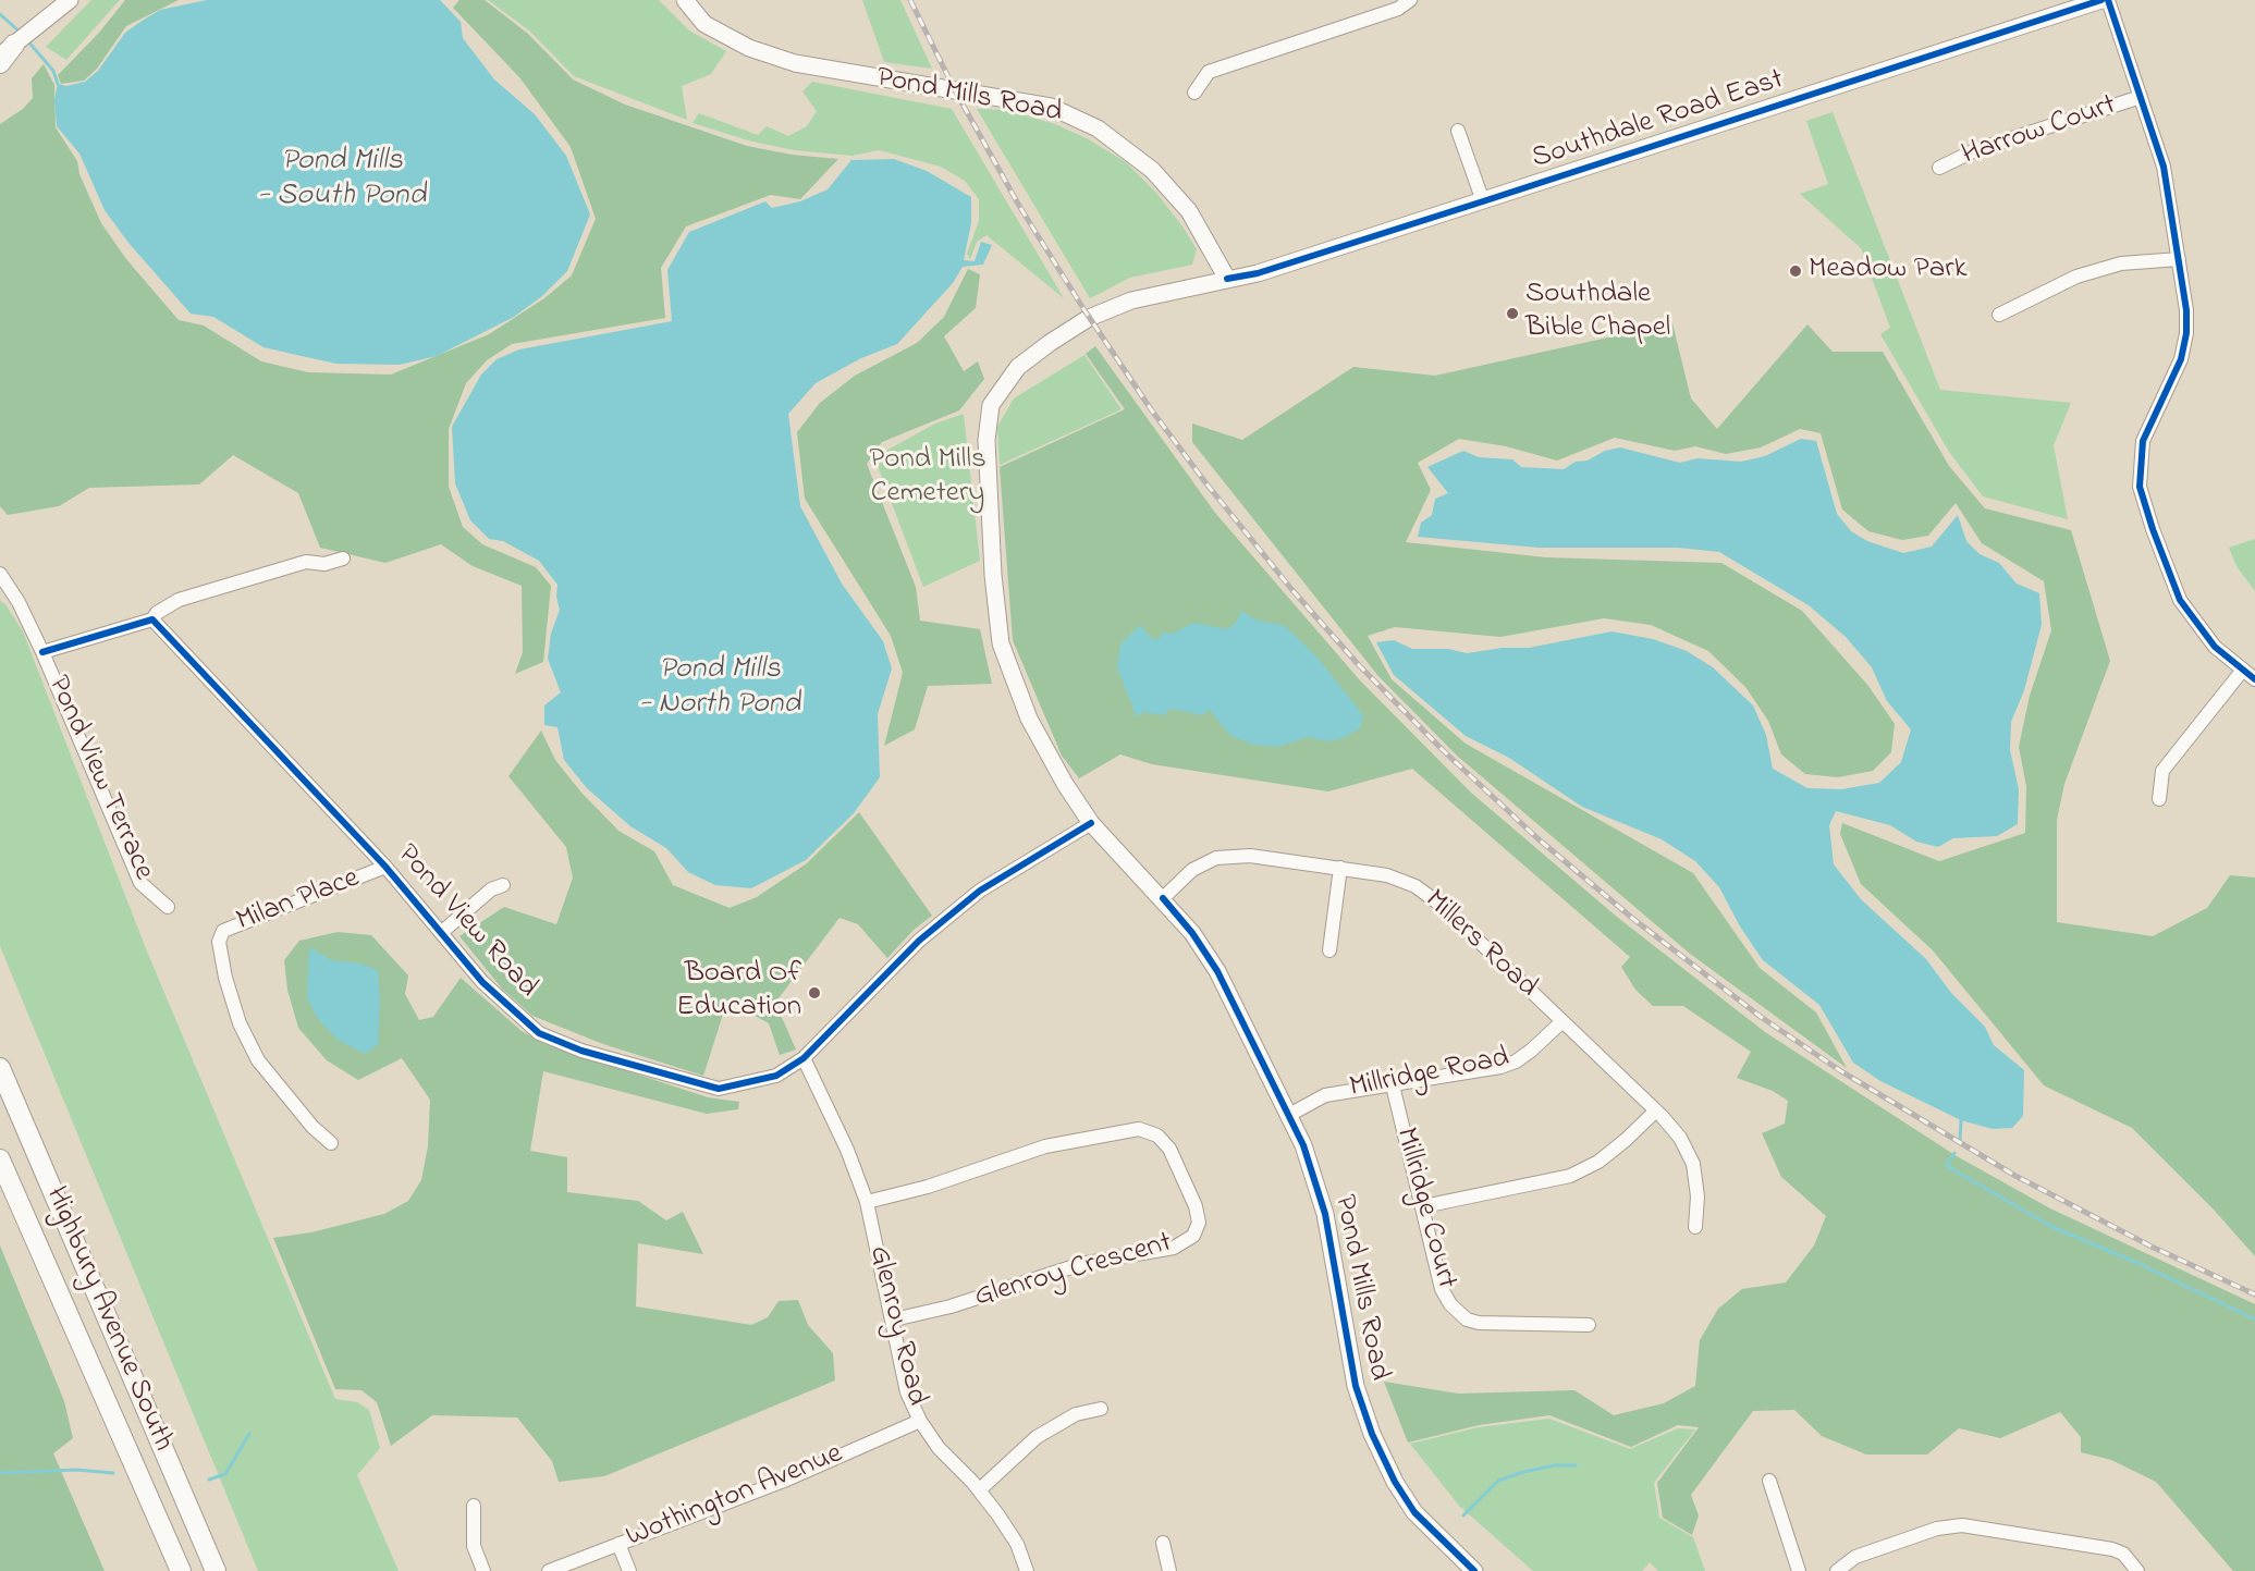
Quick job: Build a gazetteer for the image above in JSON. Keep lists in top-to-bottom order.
{
  "streets": {
    "highway": ["Highbury Avenue South"],
    "main road": ["Pond Mills Road", "Southdale Road East"],
    "street": [
      "Harrow Court",
      "Pond View Terrace",
      "Milan Place",
      "Pond View Road",
      "Millers Road",
      "Millridge Road",
      "Millridge Court",
      "Glenroy Crescent",
      "Glenroy Road",
      "Wothington Avenue"
    ]
  },
  "crossings": [
    ["Pond Mills Road", "Southdale Road East"],
    ["Pond Mills Road", "Pond View Road"],
    ["Pond Mills Road", "Millers Road"],
    ["Pond Mills Road", "Millridge Road"],
    ["Milan Place", "Pond View Road"],
    ["Pond View Road", "Glenroy Road"],
    ["Millers Road", "Millridge Road"],
    ["Millridge Road", "Millridge Court"],
    ["Glenroy Crescent", "Glenroy Road"],
    ["Glenroy Road", "Wothington Avenue"]
  ],
  "water": ["Pond Mills - South Pond", "Pond Mills - North Pond"],
  "parks": ["Pond Mills Cemetery"],
  "places": ["Meadow Park", "Southdale Bible Chapel", "Board Of Education"]
}
